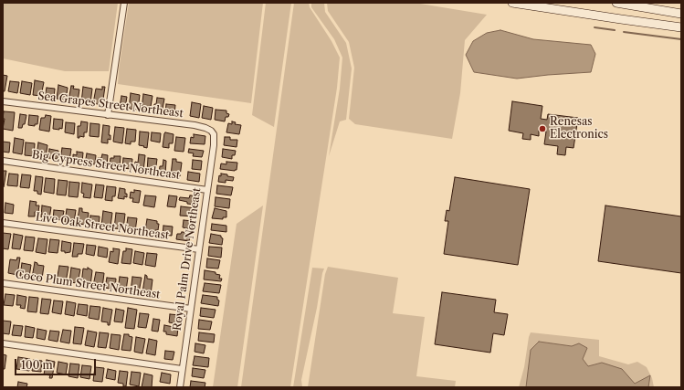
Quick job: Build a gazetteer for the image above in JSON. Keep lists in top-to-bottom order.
{
  "streets": {
    "street": [
      "Sea Grapes Street Northeast",
      "Big Cypress Street Northeast",
      "Live Oak Street Northeast",
      "Royal Palm Drive Northeast",
      "Coco Plum Street Northeast"
    ]
  },
  "crossings": [
    ["Sea Grapes Street Northeast", "Royal Palm Drive Northeast"],
    ["Big Cypress Street Northeast", "Royal Palm Drive Northeast"],
    ["Live Oak Street Northeast", "Royal Palm Drive Northeast"],
    ["Royal Palm Drive Northeast", "Coco Plum Street Northeast"]
  ],
  "places": ["Renesas Electronics"],
  "scale_bar": "100 m"
}
